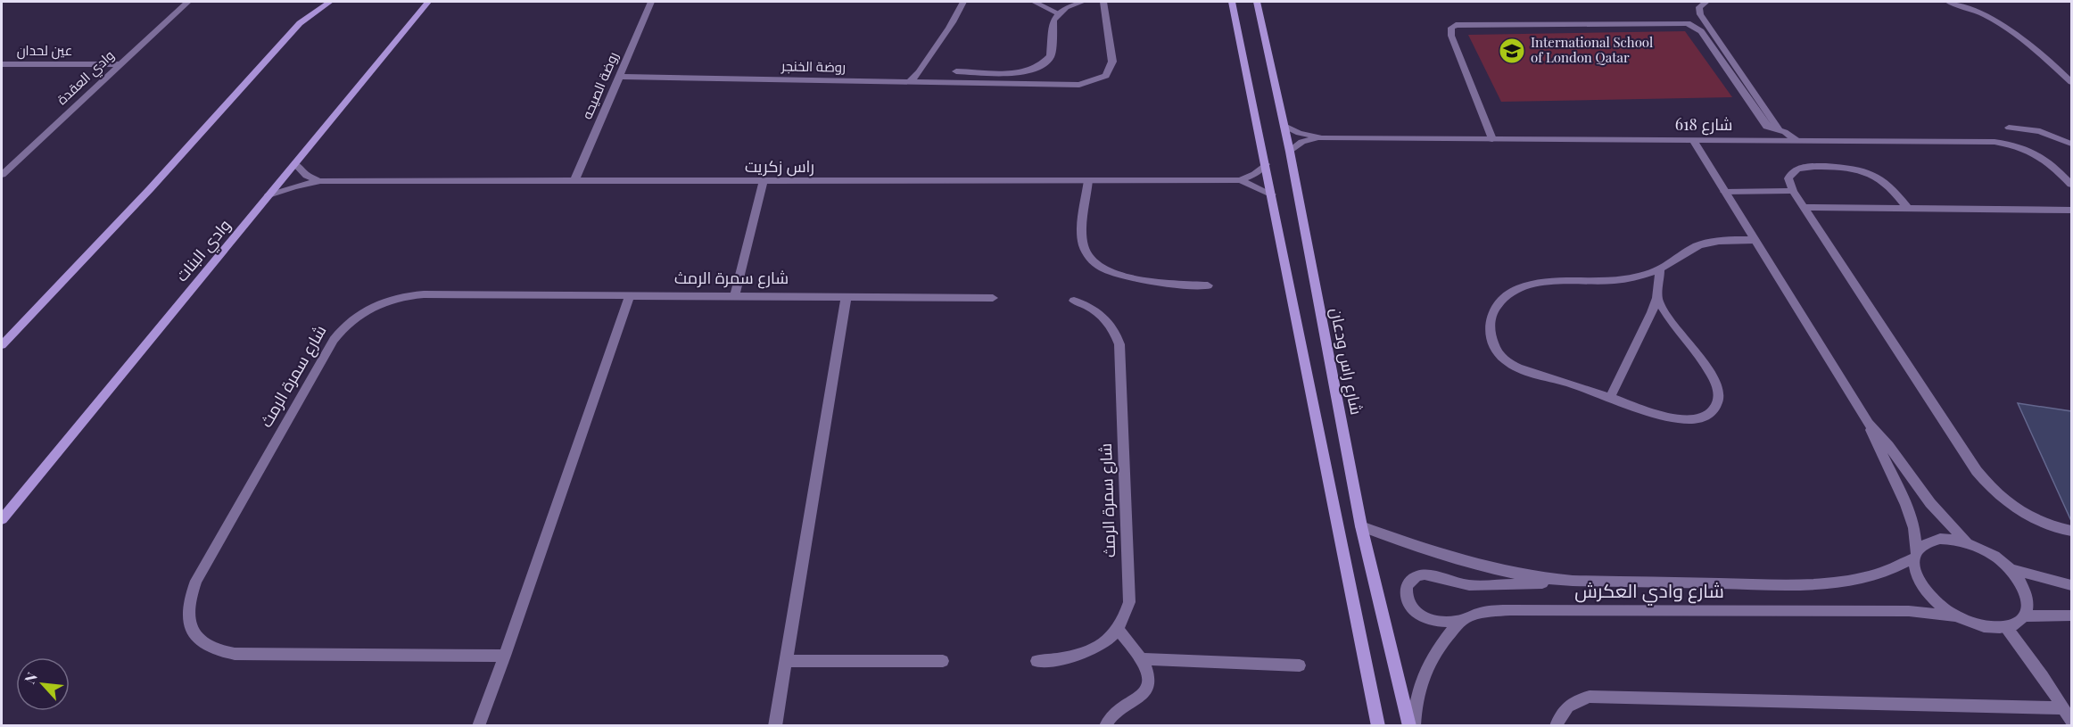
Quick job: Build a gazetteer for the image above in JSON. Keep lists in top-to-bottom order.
{
  "streets": {
    "street": [
      "عين لحدان",
      "روضة الخنجر",
      "وادي العقدة",
      "روضة الصيحه",
      "شارع 618",
      "راس زكريت",
      "وادي البنات",
      "شارع سمرة الرمث",
      "شارع راس ودعان",
      "شارع وادي العكرش"
    ]
  },
  "crossings": [
    ["عين لحدان", "وادي العقدة"],
    ["روضة الخنجر", "روضة الصيحه"],
    ["روضة الصيحه", "راس زكريت"],
    ["شارع 618", "شارع راس ودعان"],
    ["راس زكريت", "وادي البنات"],
    ["شارع راس ودعان", "شارع وادي العكرش"]
  ],
  "places": {
    "school or university": ["International School of London Qatar"]
  },
  "north": "top left"
}
